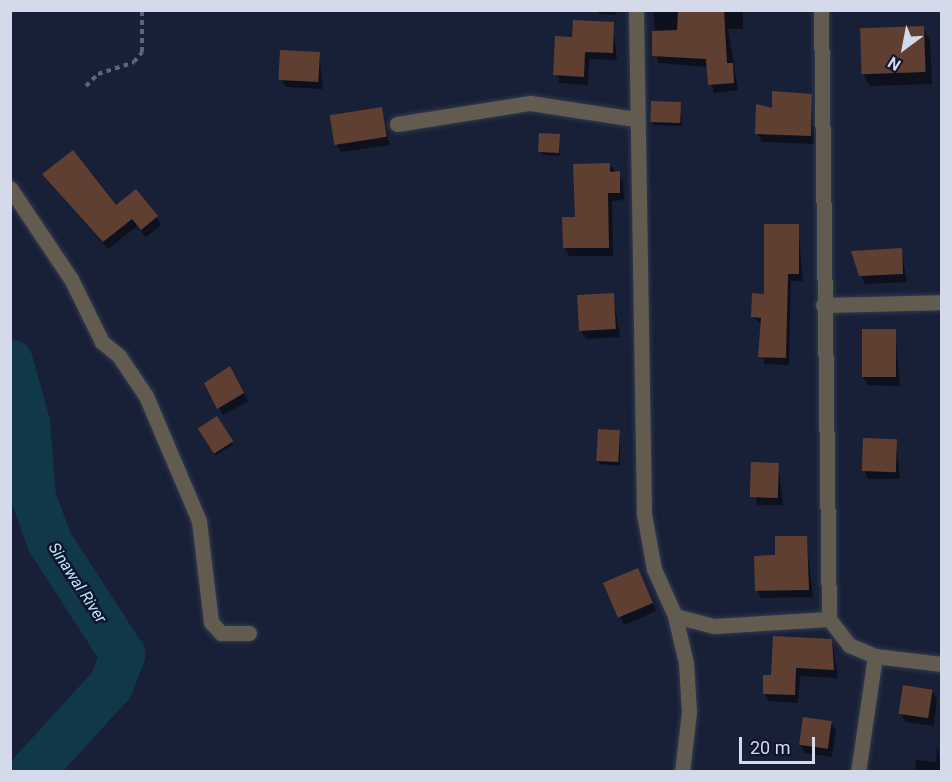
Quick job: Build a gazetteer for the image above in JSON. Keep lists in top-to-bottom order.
{
  "water": ["Sinawal River"],
  "scale_bar": "20 m",
  "north": "bottom left"
}
